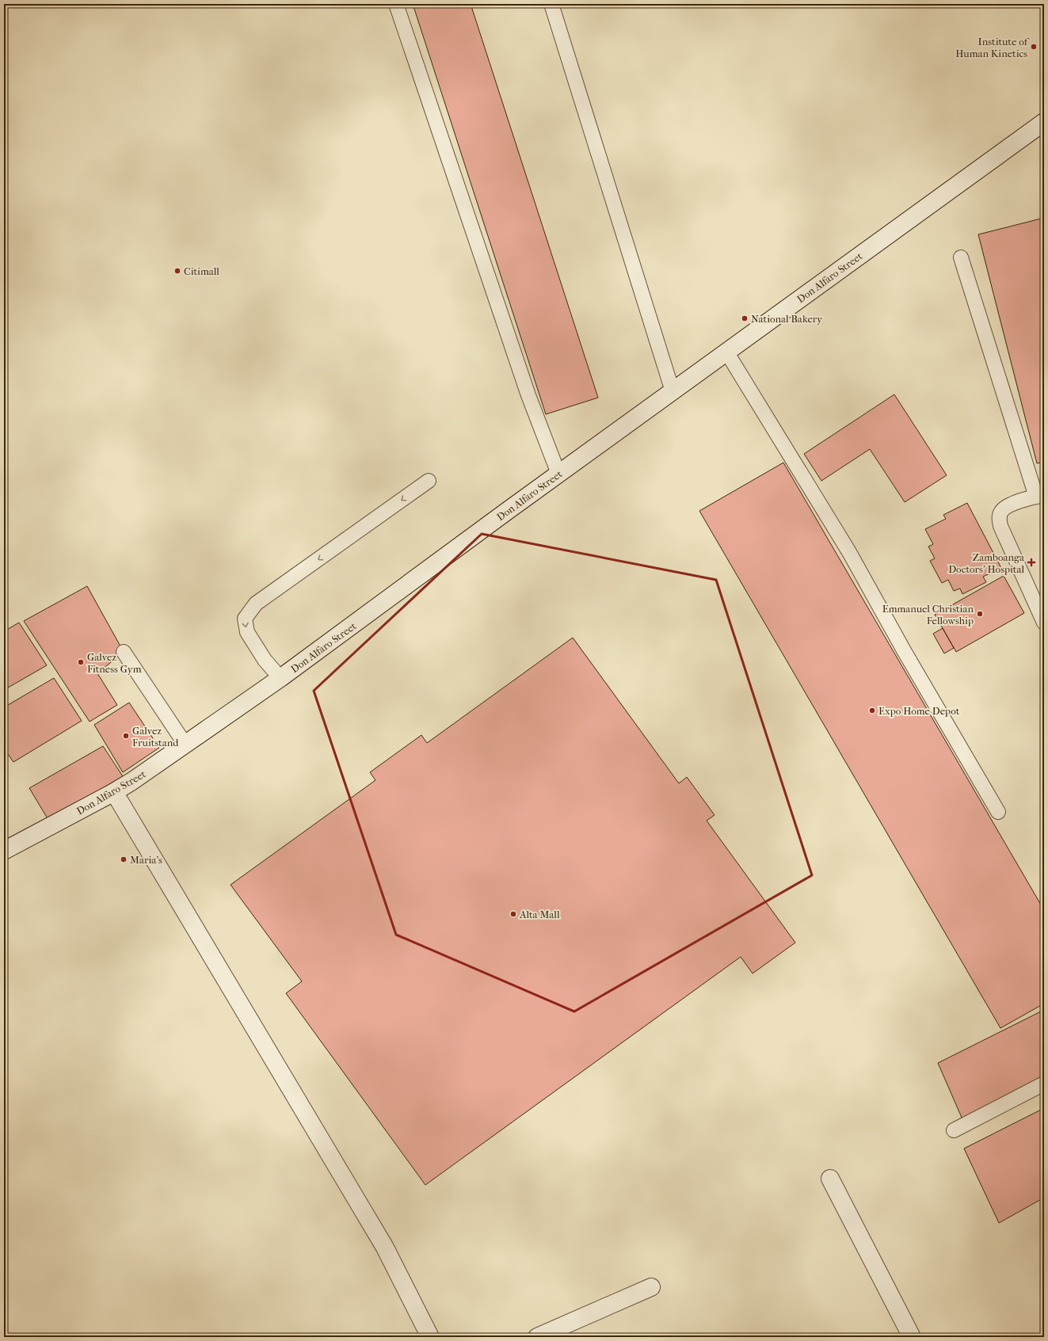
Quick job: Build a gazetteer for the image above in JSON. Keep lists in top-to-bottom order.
{
  "streets": {
    "main road": ["Don Alfaro Street"]
  },
  "places": {
    "other": [
      "Institute of Human Kinetics",
      "Citimall",
      "National Bakery",
      "Emmanuel Christian Fellowship",
      "Galvez Fitness Gym",
      "Expo Home Depot",
      "Galvez Fruitstand",
      "Maria's",
      "Alta Mall"
    ],
    "health": ["Zamboanga Doctors' Hospital"]
  }
}
